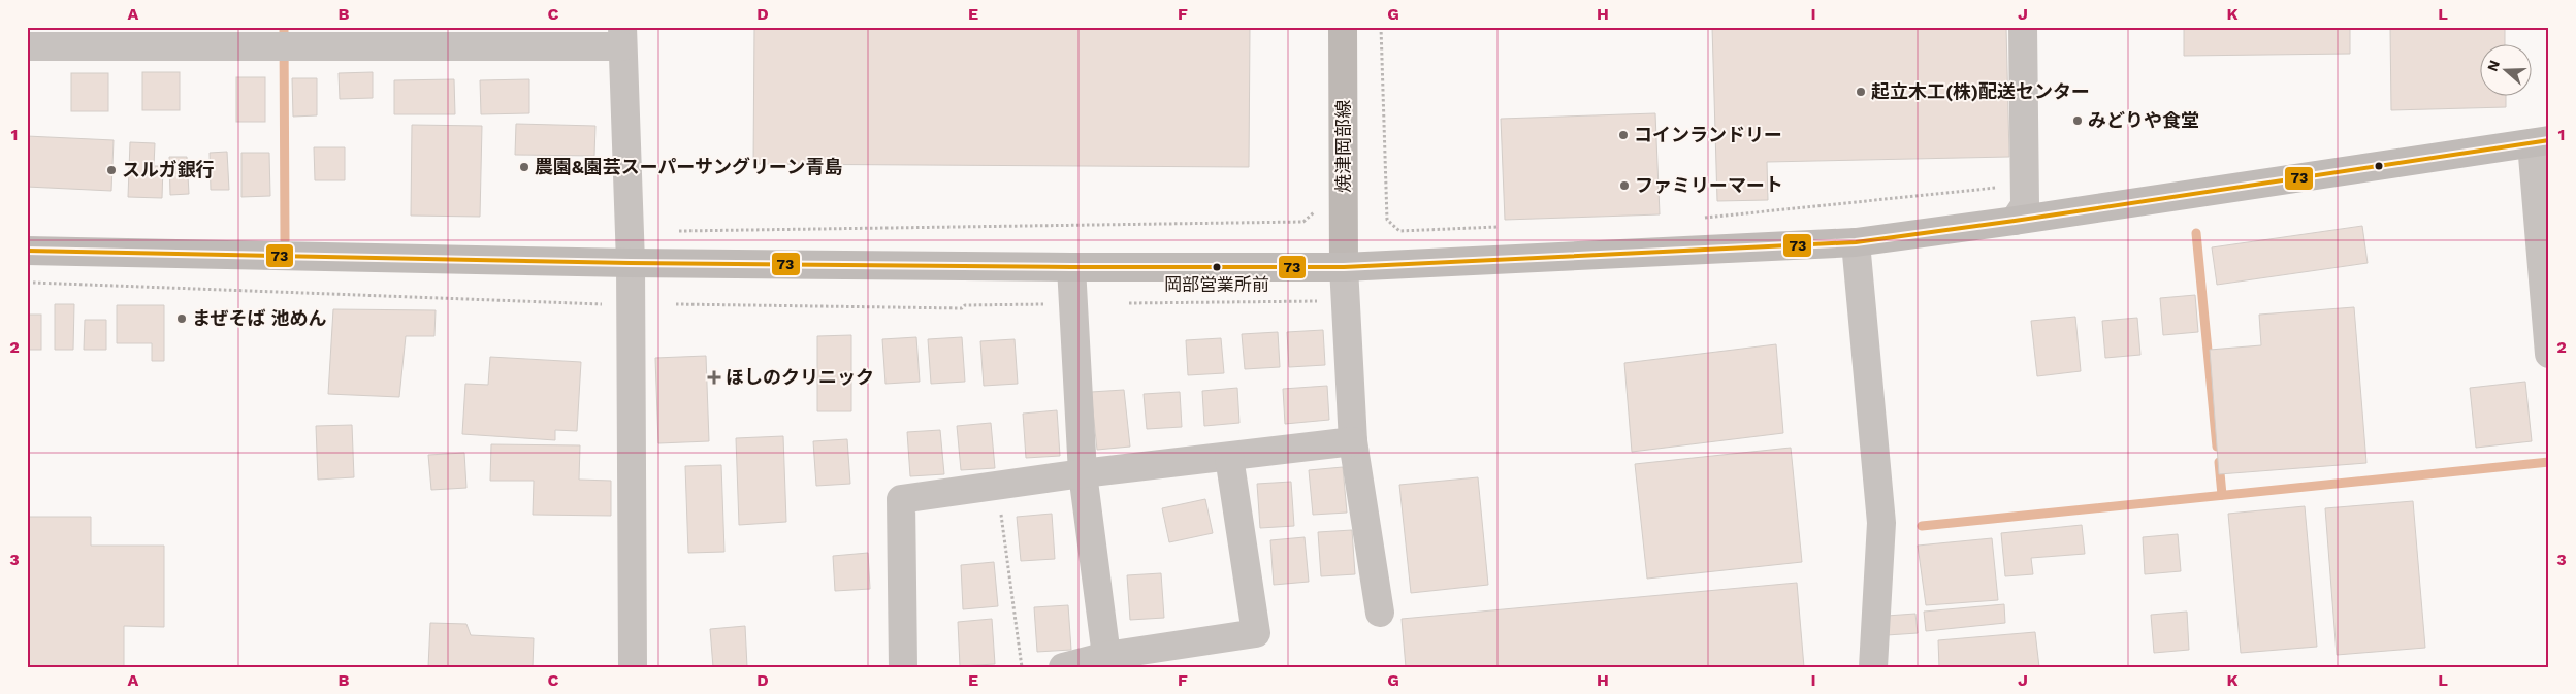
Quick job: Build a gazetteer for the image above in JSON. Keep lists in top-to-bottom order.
{
  "streets": {
    "main road": ["焼津岡部線"]
  },
  "places": {
    "other": [
      "起立木工(株)配送センター",
      "みどりや食堂",
      "コインランドリー",
      "農園&園芸スーパーサングリーン青島",
      "スルガ銀行",
      "ファミリーマート",
      "岡部営業所前",
      "まぜそば 池めん"
    ],
    "health": ["ほしのクリニック"]
  },
  "lines": ["transit line 73"],
  "north": "left",
  "grid": {
    "columns": [
      "A",
      "B",
      "C",
      "D",
      "E",
      "F",
      "G",
      "H",
      "I",
      "J",
      "K",
      "L"
    ],
    "rows": ["1", "2", "3"]
  }
}
